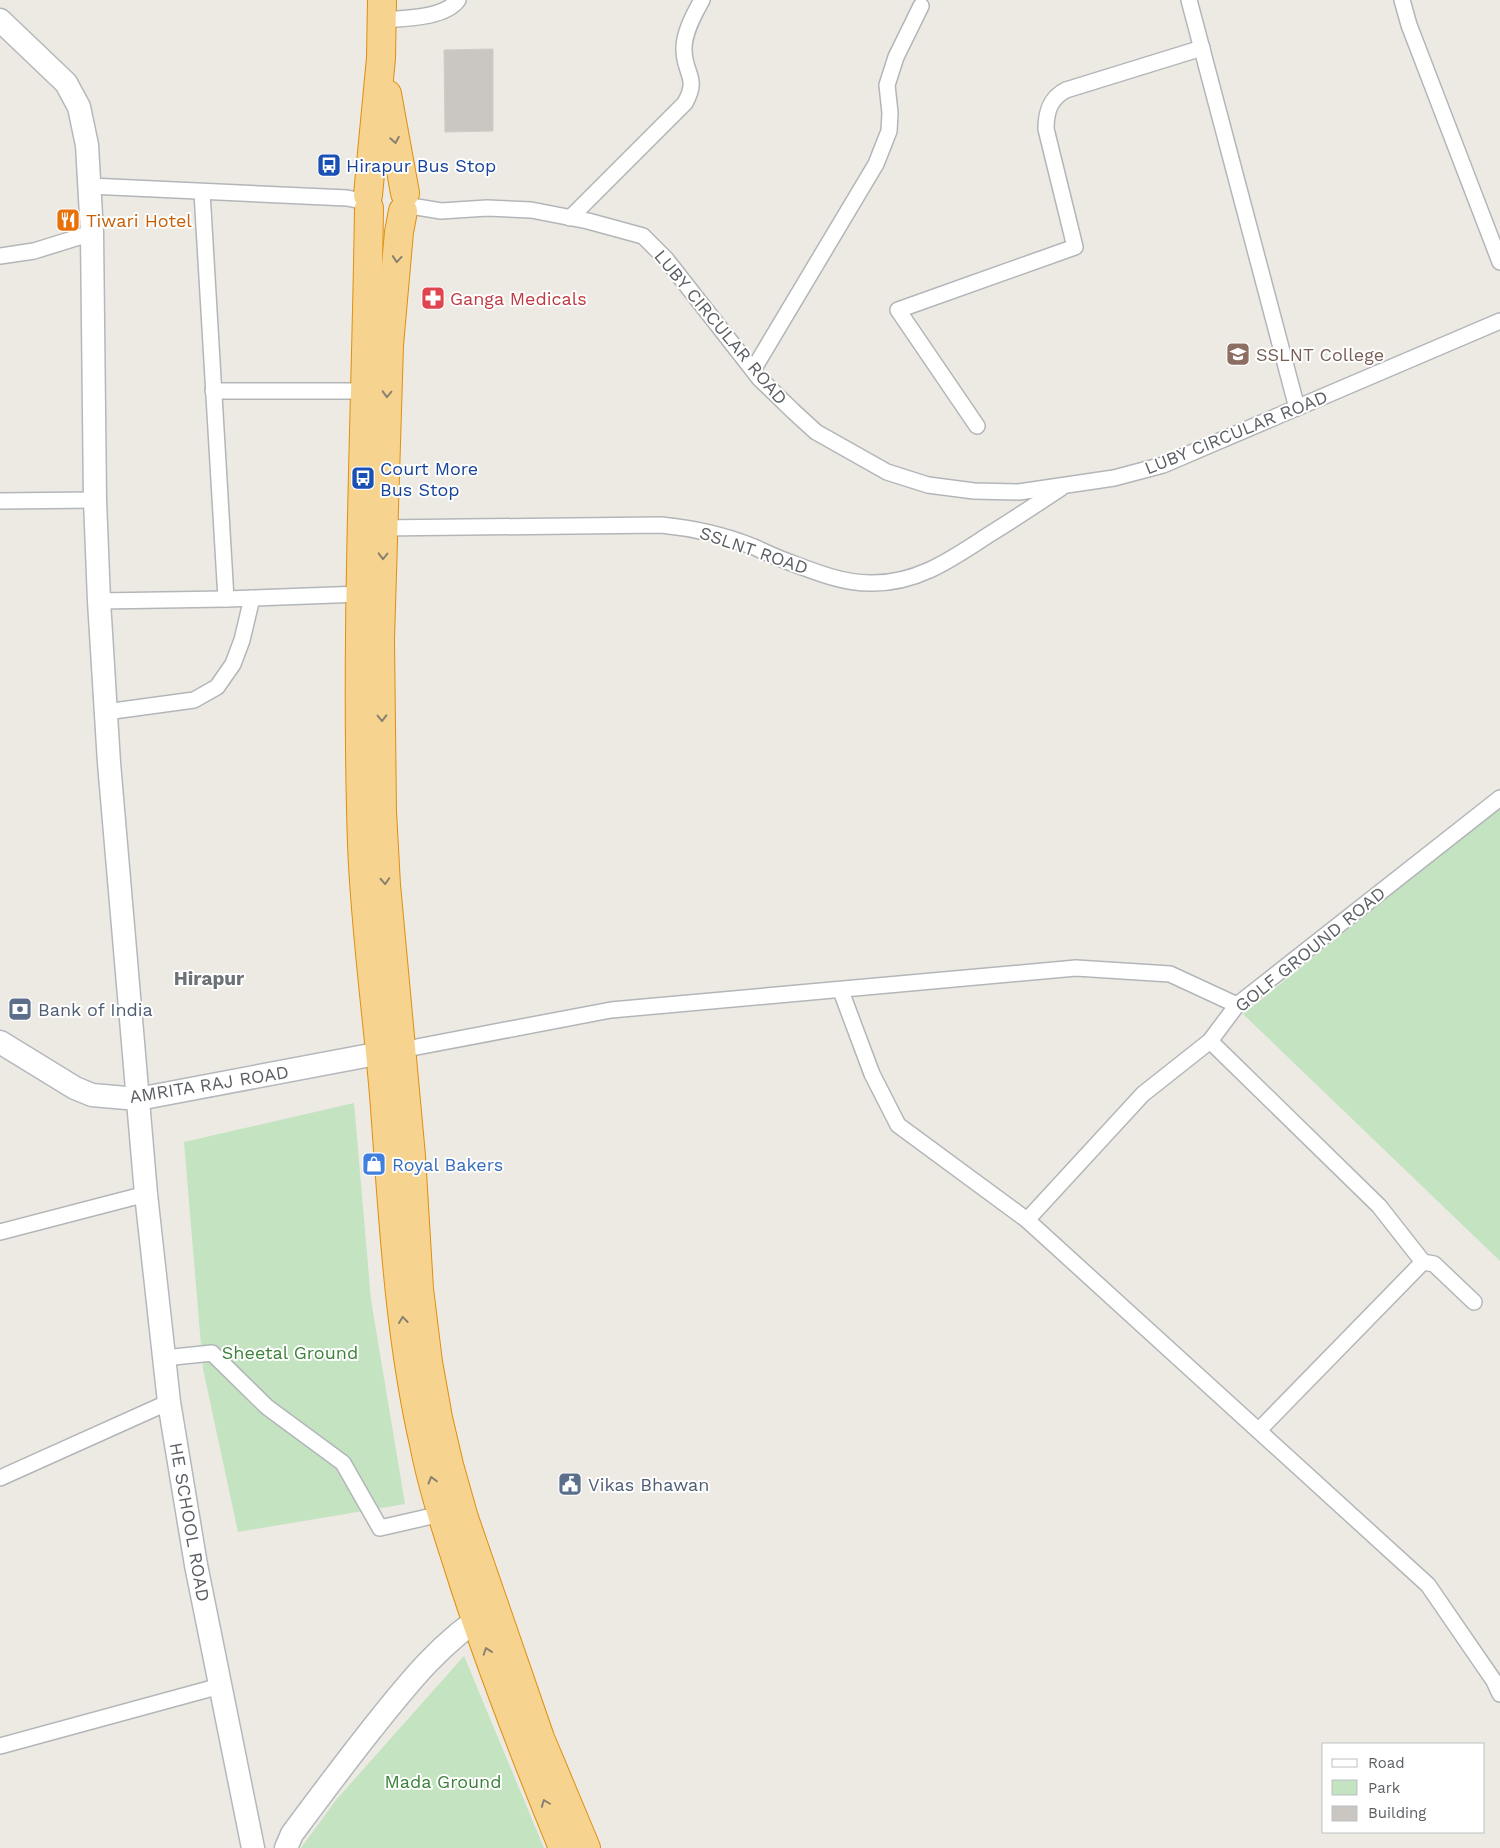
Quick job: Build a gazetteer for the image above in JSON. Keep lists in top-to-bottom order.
{
  "streets": {
    "street": [
      "LUBY CIRCULAR ROAD",
      "SSLNT ROAD",
      "GOLF GROUND ROAD",
      "AMRITA RAJ ROAD",
      "HE SCHOOL ROAD"
    ]
  },
  "crossings": [
    ["LUBY CIRCULAR ROAD", "SSLNT ROAD"],
    ["AMRITA RAJ ROAD", "HE SCHOOL ROAD"]
  ],
  "districts": ["Hirapur"],
  "parks": ["Sheetal Ground", "Mada Ground"],
  "places": {
    "bus stop": ["Hirapur Bus Stop", "Court More Bus Stop"],
    "restaurant": ["Tiwari Hotel"],
    "pharmacy": ["Ganga Medicals"],
    "school or university": ["SSLNT College"],
    "bank": ["Bank of India"],
    "shop": ["Royal Bakers"],
    "public building": ["Vikas Bhawan"]
  },
  "legend": ["Road", "Park", "Building"]
}
